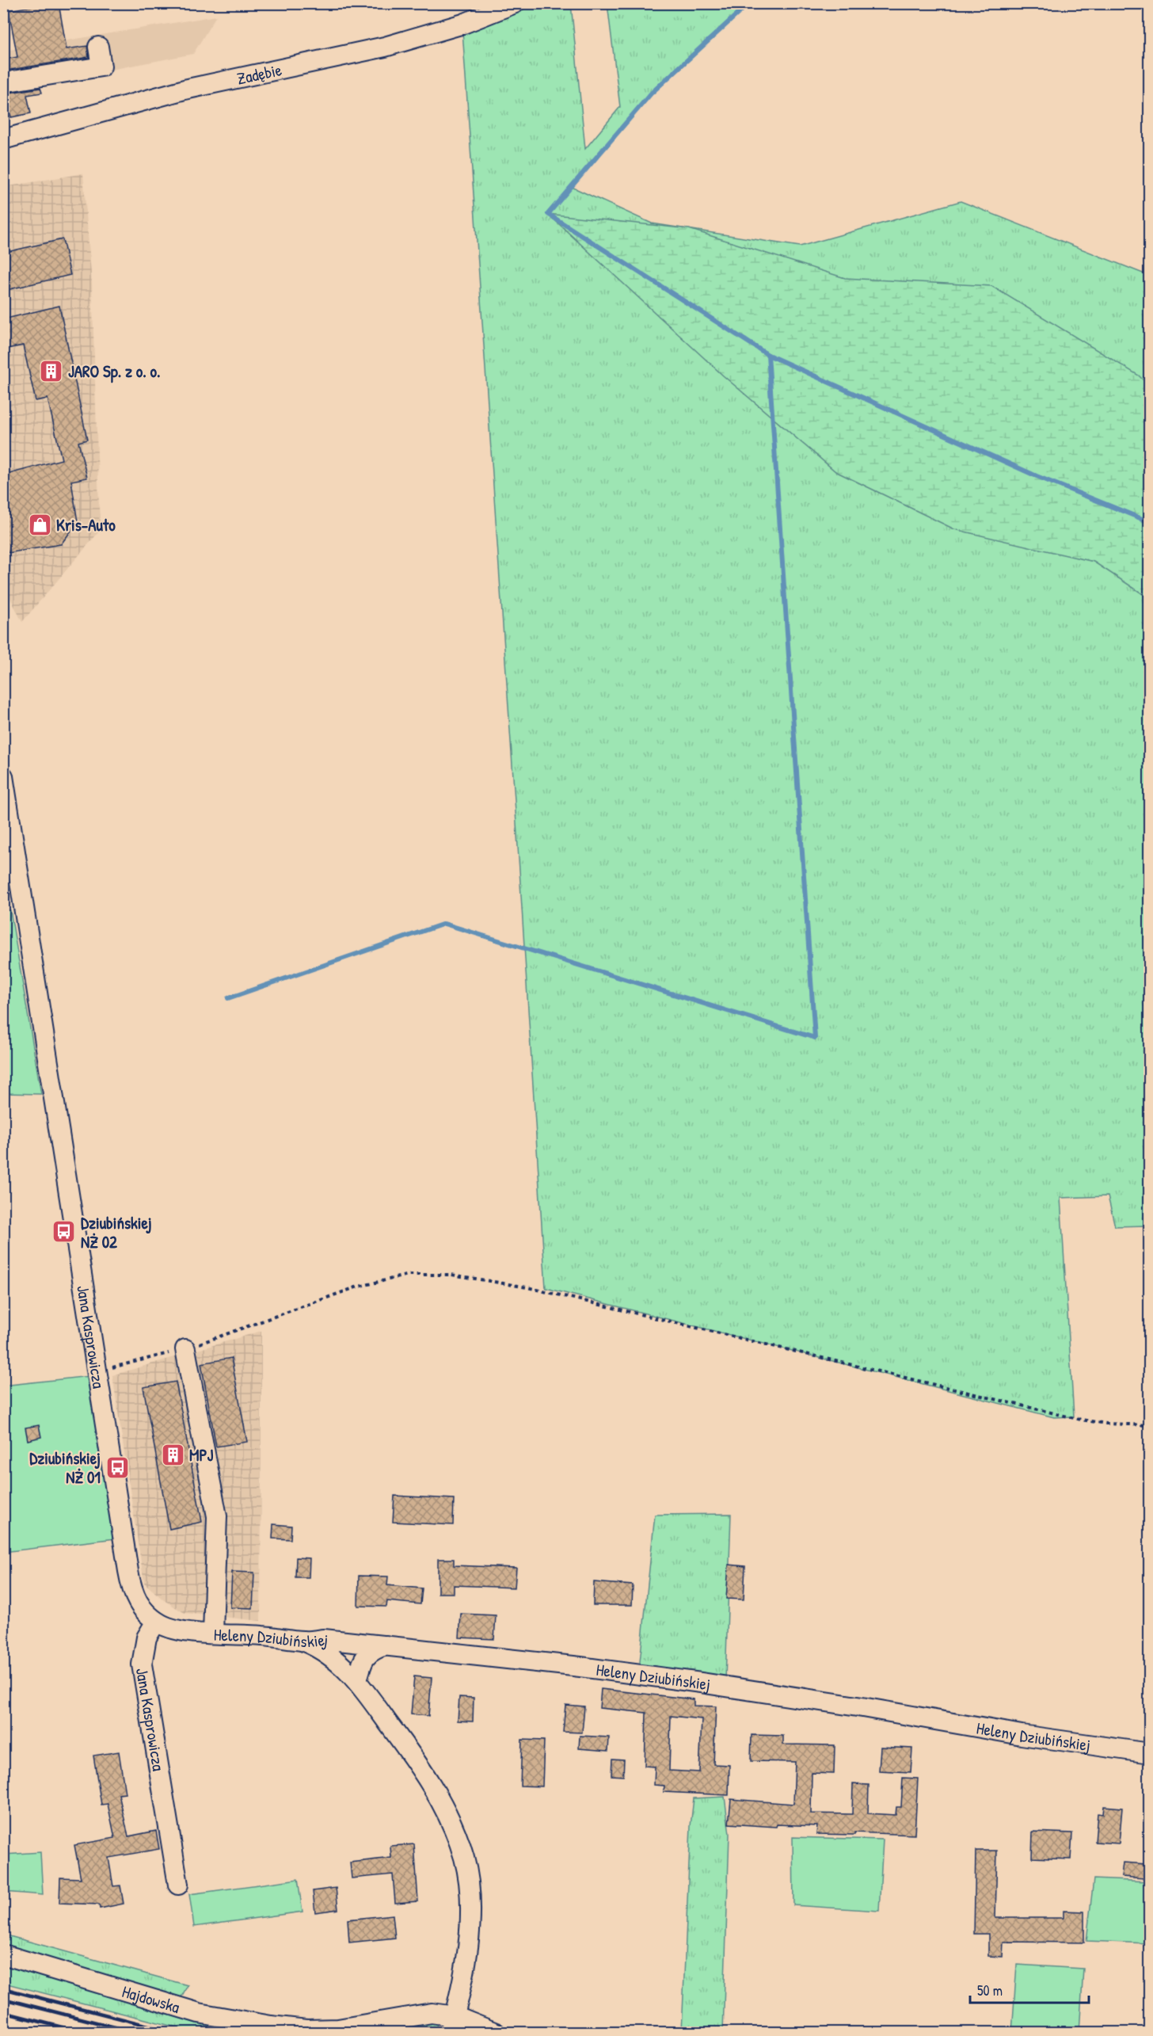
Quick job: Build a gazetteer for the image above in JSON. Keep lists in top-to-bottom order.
{
  "streets": {
    "street": [
      "Zadębie",
      "Jana Kasprowicza",
      "Heleny Dziubińskiej",
      "Hajdowska"
    ]
  },
  "crossings": [
    ["Jana Kasprowicza", "Heleny Dziubińskiej"]
  ],
  "places": {
    "building": ["JARO Sp. z o. o.", "MPJ"],
    "shop": ["Kris-Auto"],
    "bus stop": ["Dziubińskiej NŻ 02", "Dziubińskiej NŻ 01"]
  },
  "scale_bar": "50 m"
}
